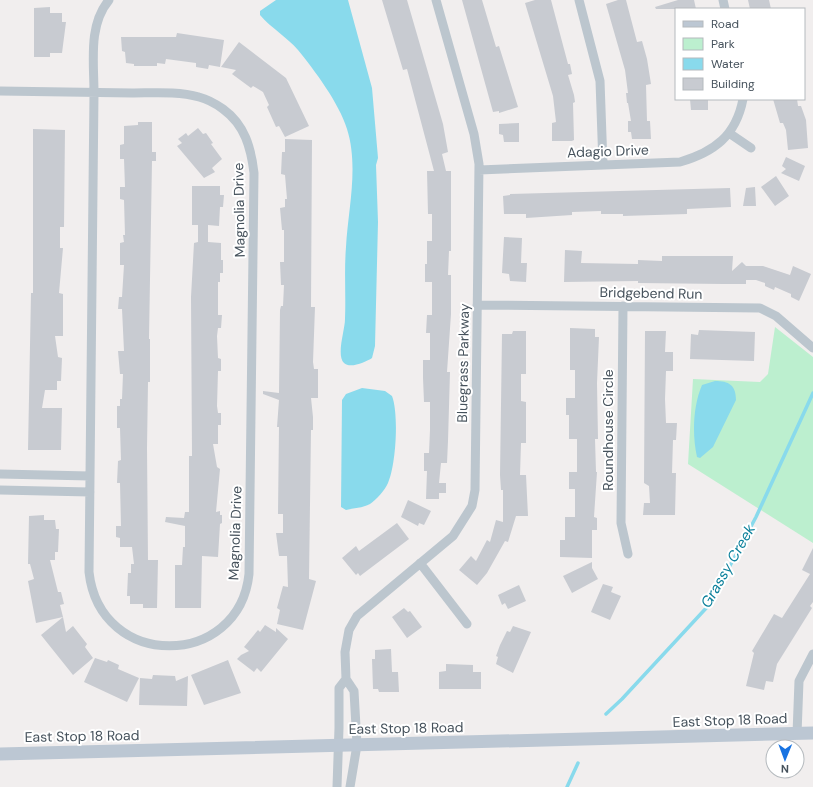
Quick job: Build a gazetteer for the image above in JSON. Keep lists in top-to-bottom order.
{
  "streets": {
    "street": [
      "Adagio Drive",
      "Magnolia Drive",
      "Bridgebend Run",
      "Bluegrass Parkway",
      "Roundhouse Circle",
      "East Stop 18 Road"
    ]
  },
  "crossings": [
    ["Adagio Drive", "Bluegrass Parkway"],
    ["Bridgebend Run", "Bluegrass Parkway"],
    ["Bridgebend Run", "Roundhouse Circle"],
    ["Bluegrass Parkway", "East Stop 18 Road"]
  ],
  "water": ["Grassy Creek"],
  "legend": [
    "Road",
    "Park",
    "Water",
    "Building"
  ],
  "north": "bottom"
}
